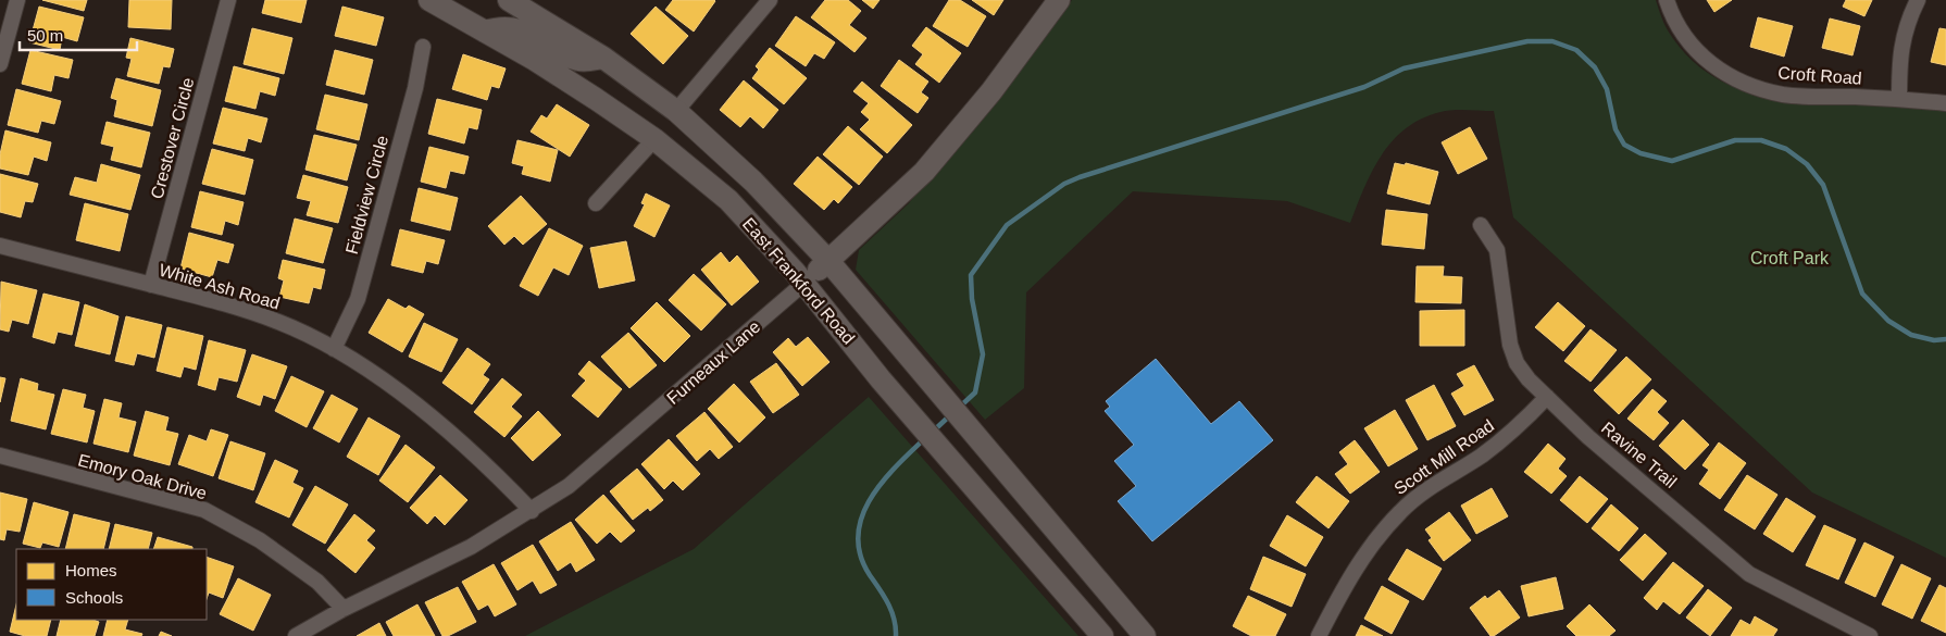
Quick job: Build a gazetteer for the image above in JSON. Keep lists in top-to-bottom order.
{
  "streets": {
    "main road": ["East Frankford Road", "Furneaux Lane"],
    "street": [
      "Croft Road",
      "Crestover Circle",
      "Fieldview Circle",
      "White Ash Road",
      "Ravine Trail",
      "Scott Mill Road",
      "Emory Oak Drive"
    ]
  },
  "crossings": [
    ["Crestover Circle", "White Ash Road"],
    ["Fieldview Circle", "White Ash Road"],
    ["East Frankford Road", "Furneaux Lane"],
    ["White Ash Road", "Furneaux Lane"],
    ["Furneaux Lane", "Emory Oak Drive"],
    ["Ravine Trail", "Scott Mill Road"]
  ],
  "parks": ["Croft Park"],
  "legend": ["Homes", "Schools"],
  "scale_bar": "50 m"
}
